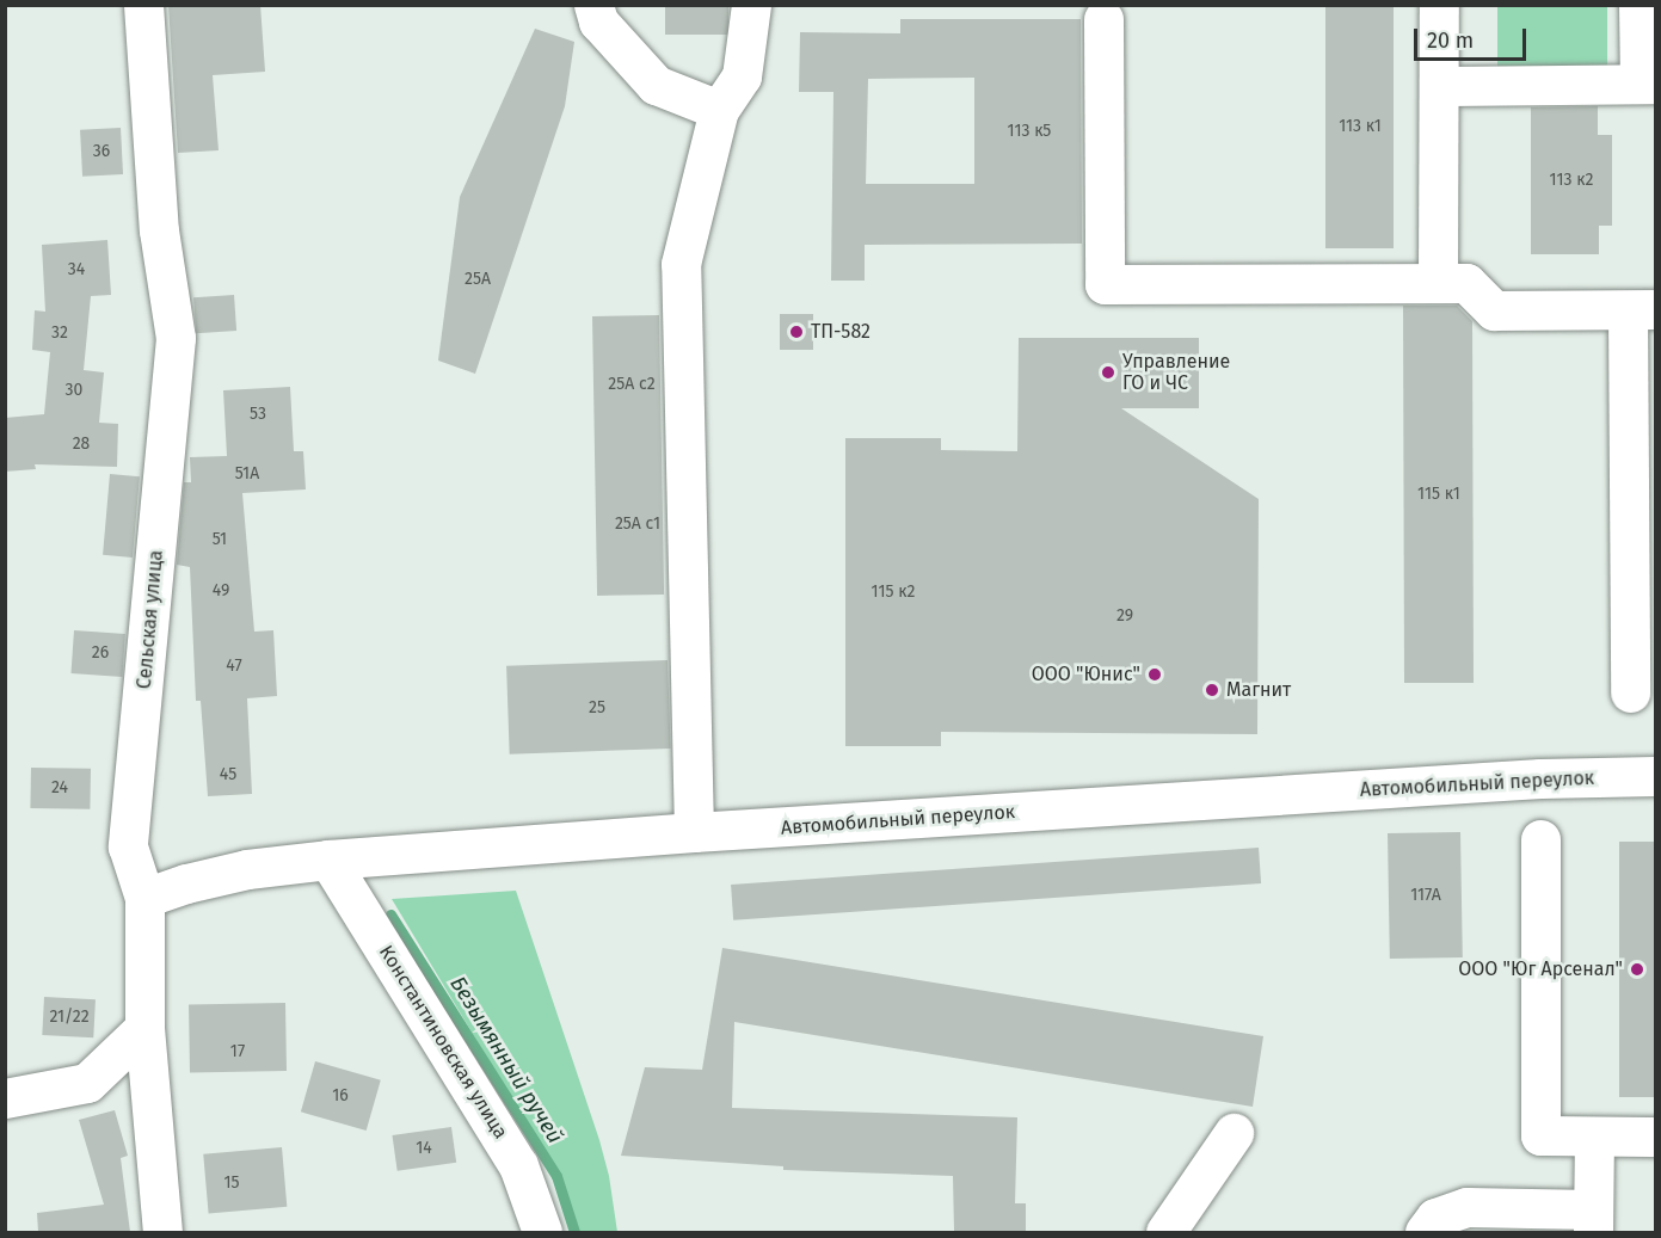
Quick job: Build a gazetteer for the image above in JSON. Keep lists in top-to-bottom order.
{
  "streets": {
    "street": ["Сельская улица", "Автомобильный переулок", "Константиновская улица"]
  },
  "crossings": [
    ["Сельская улица", "Автомобильный переулок"],
    ["Автомобильный переулок", "Константиновская улица"]
  ],
  "water": ["Безымянный ручей"],
  "places": [
    "ТП-582",
    "Управление ГО и ЧС",
    "ООО \"Юнис\"",
    "Магнит",
    "ООО \"Юг Арсенал\""
  ],
  "house_numbers": [
    "113 к1",
    "113 к5",
    "36",
    "113 к2",
    "34",
    "25А",
    "32",
    "25А с2",
    "30",
    "53",
    "28",
    "51А",
    "115 к1",
    "25А с1",
    "51",
    "49",
    "115 к2",
    "29",
    "26",
    "47",
    "25",
    "45",
    "24",
    "117А",
    "21/22",
    "17",
    "16",
    "14",
    "15"
  ],
  "scale_bar": "20 m"
}
